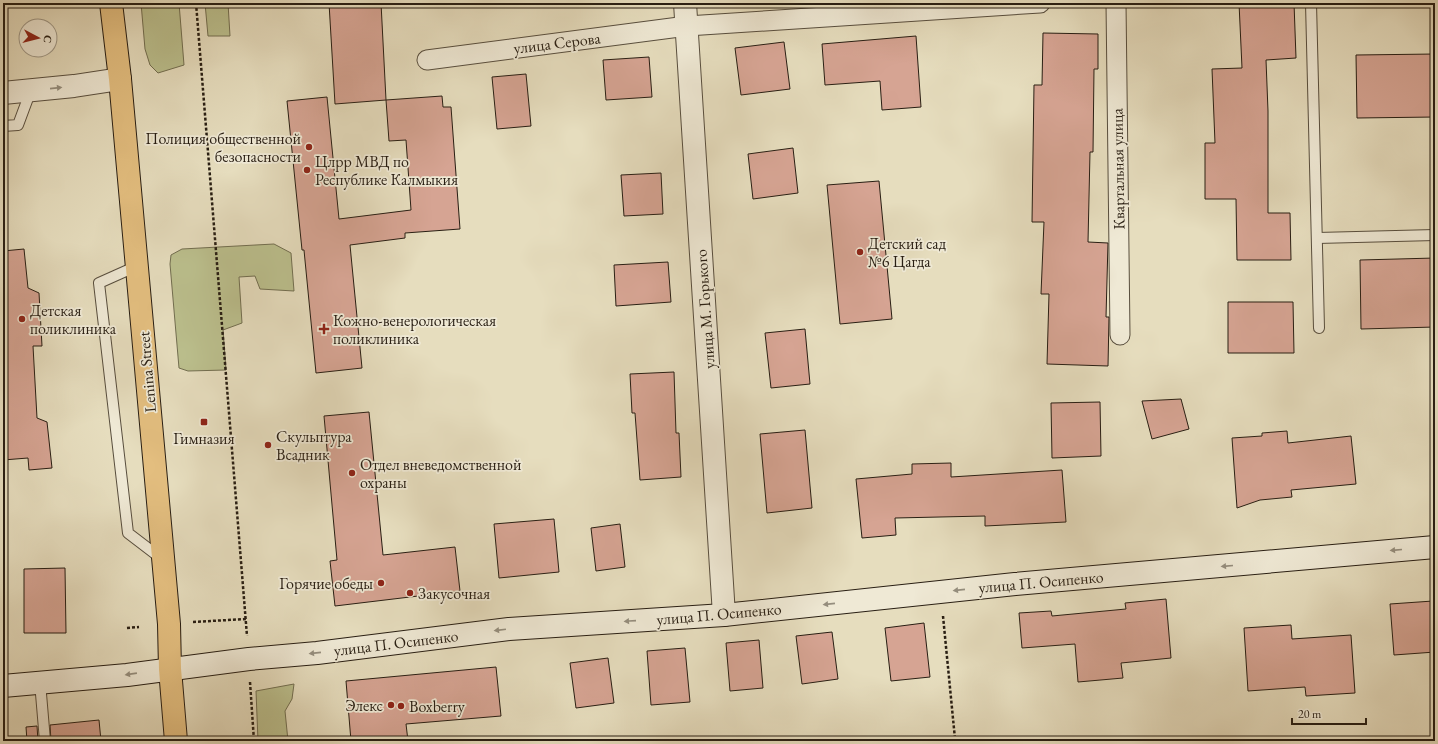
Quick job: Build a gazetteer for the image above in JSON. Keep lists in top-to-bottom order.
{
  "streets": {
    "main road": ["улица М. Горького", "Lenina Street", "улица П. Осипенко"],
    "street": ["улица Серова", "Квартальная улица"]
  },
  "crossings": [
    ["улица Серова", "улица М. Горького"],
    ["улица М. Горького", "улица П. Осипенко"],
    ["Lenina Street", "улица П. Осипенко"]
  ],
  "one_way": ["улица П. Осипенко"],
  "places": {
    "other": [
      "Полиция общественной безопасности",
      "Цлрр МВД по Республике Калмыкия",
      "Детский сад №6 Цагда",
      "Детская поликлиника",
      "Скульптура Всадник",
      "Отдел вневедомственной охраны",
      "Горячие обеды",
      "Закусoчная",
      "Элекс",
      "Boxberry"
    ],
    "health": ["Кожно-венерологическая поликлиника"],
    "transit": ["Гимназия"]
  },
  "scale_bar": "20 m",
  "north": "right"
}
